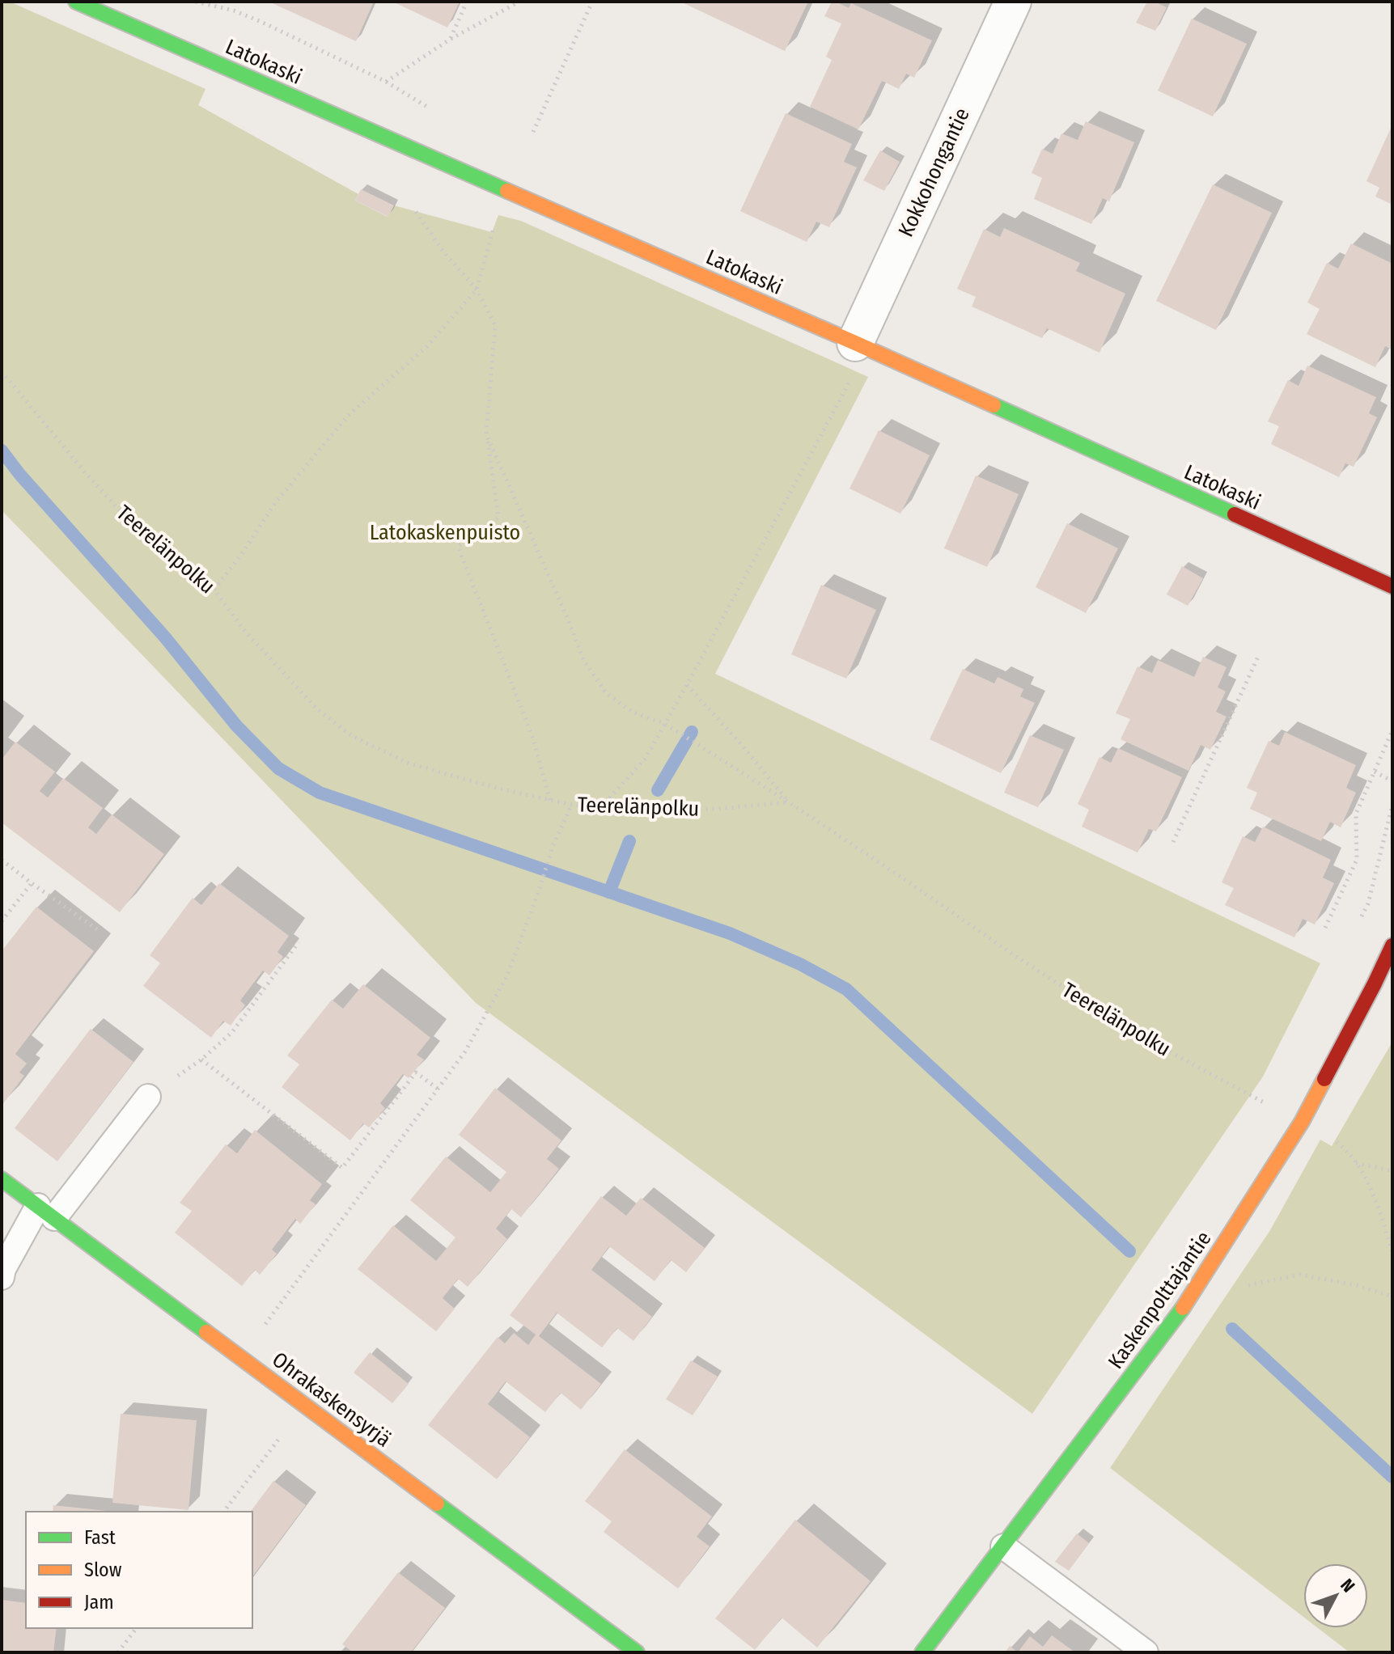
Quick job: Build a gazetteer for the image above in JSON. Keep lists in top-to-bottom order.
{
  "streets": {
    "street": [
      "Latokaski",
      "Kokkohongantie",
      "Kaskenpolttajantie",
      "Ohrakaskensyrjä"
    ],
    "path": ["Teerelänpolku"]
  },
  "crossings": [
    ["Latokaski", "Kokkohongantie"]
  ],
  "parks": ["Latokaskenpuisto"],
  "legend": ["Fast", "Slow", "Jam"],
  "north": "top right"
}
